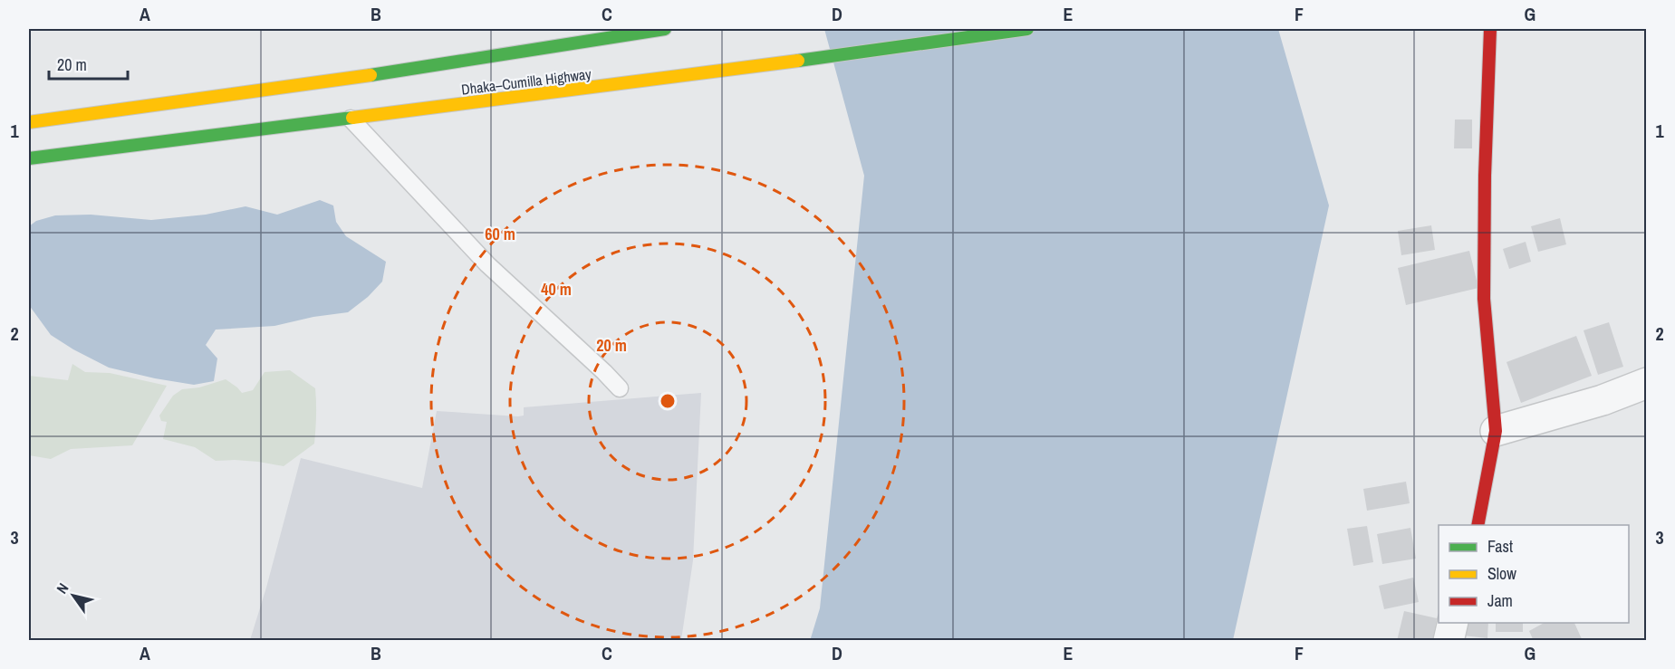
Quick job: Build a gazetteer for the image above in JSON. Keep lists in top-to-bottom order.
{
  "streets": {
    "main road": ["Dhaka–Cumilla Highway"]
  },
  "legend": ["Fast", "Slow", "Jam"],
  "scale_bar": "20 m",
  "north": "top left",
  "grid": {
    "columns": [
      "A",
      "B",
      "C",
      "D",
      "E",
      "F",
      "G"
    ],
    "rows": ["1", "2", "3"]
  },
  "rings": ["60 m", "40 m", "20 m"]
}
